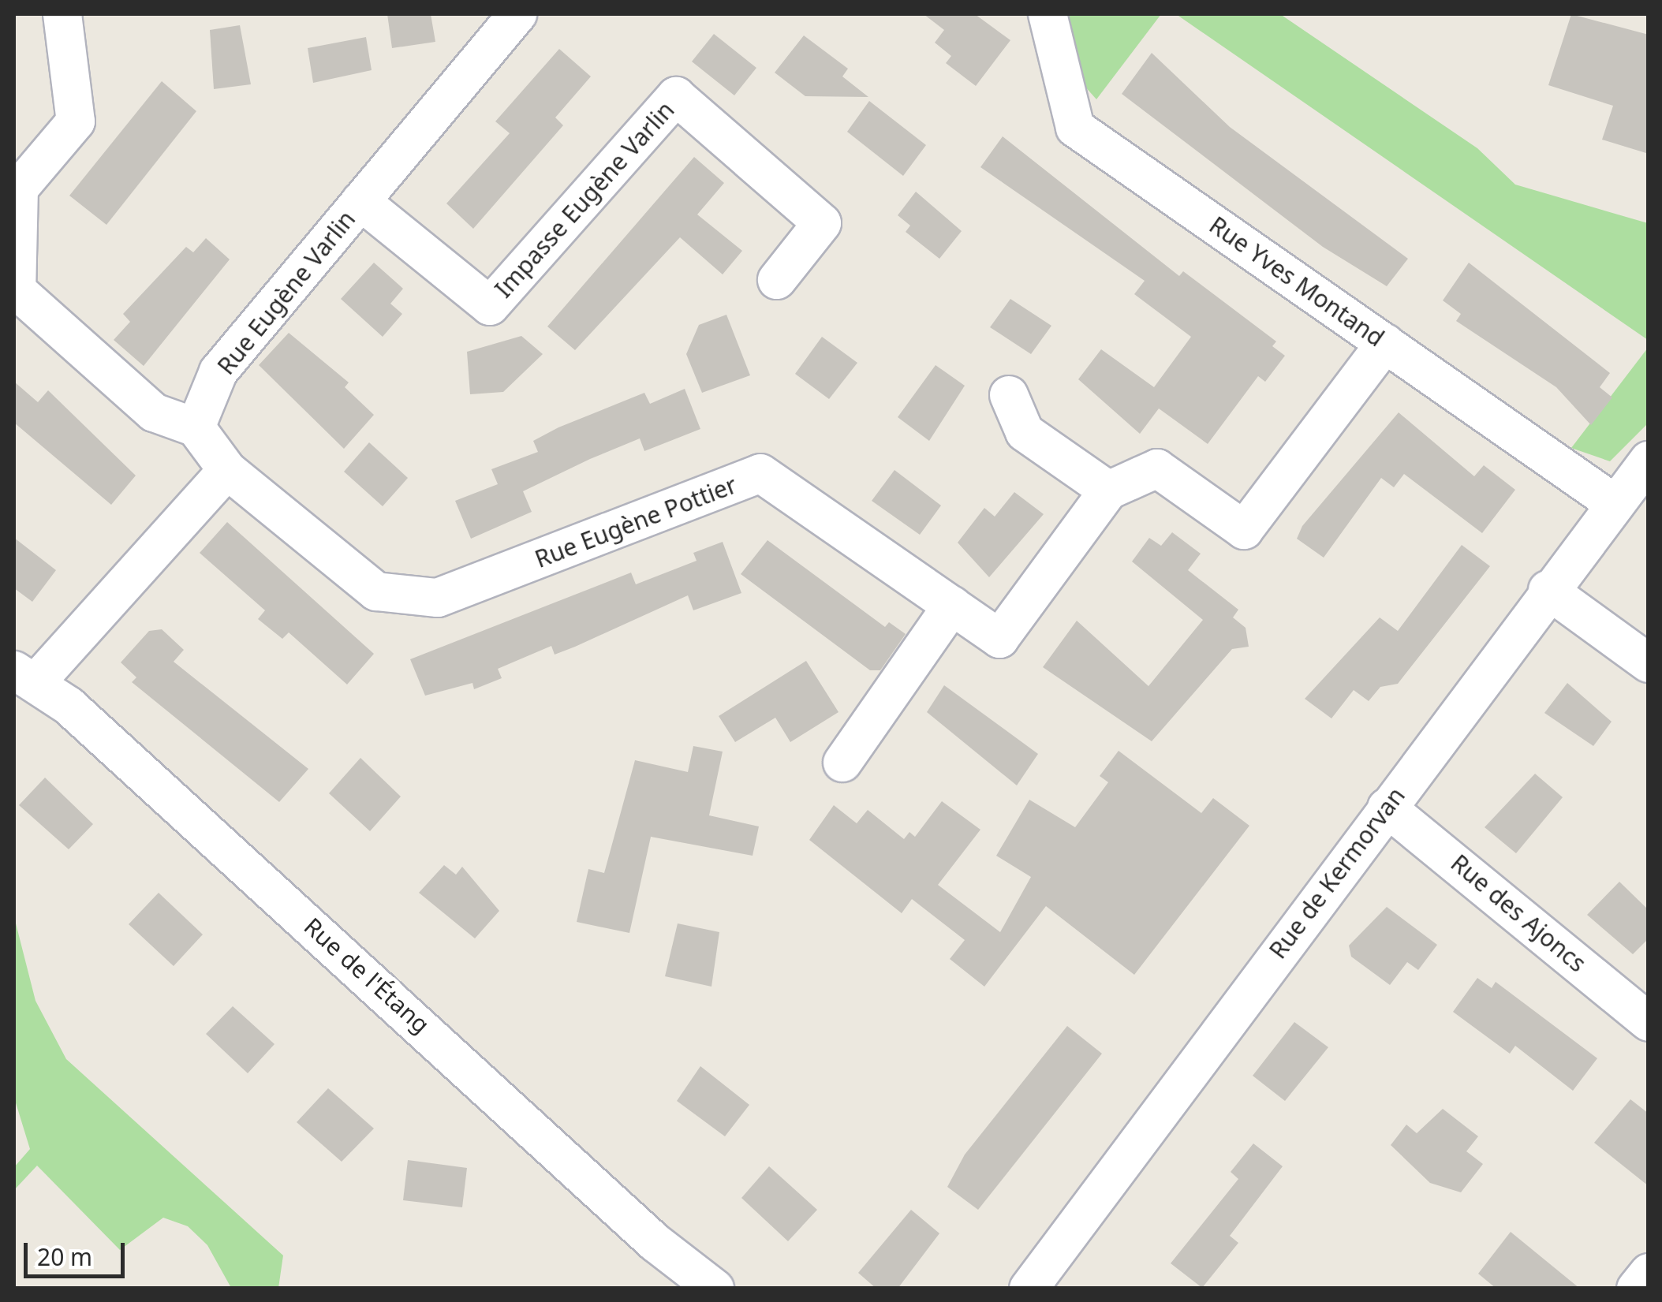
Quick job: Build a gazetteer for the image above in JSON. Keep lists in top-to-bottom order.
{
  "streets": {
    "street": [
      "Impasse Eugène Varlin",
      "Rue Yves Montand",
      "Rue Eugène Varlin",
      "Rue Eugène Pottier",
      "Rue de Kermorvan",
      "Rue des Ajoncs",
      "Rue de l'Étang"
    ]
  },
  "crossings": [
    ["Impasse Eugène Varlin", "Rue Eugène Varlin"],
    ["Rue Yves Montand", "Rue Eugène Pottier"],
    ["Rue Yves Montand", "Rue de Kermorvan"],
    ["Rue de Kermorvan", "Rue des Ajoncs"]
  ],
  "scale_bar": "20 m"
}
